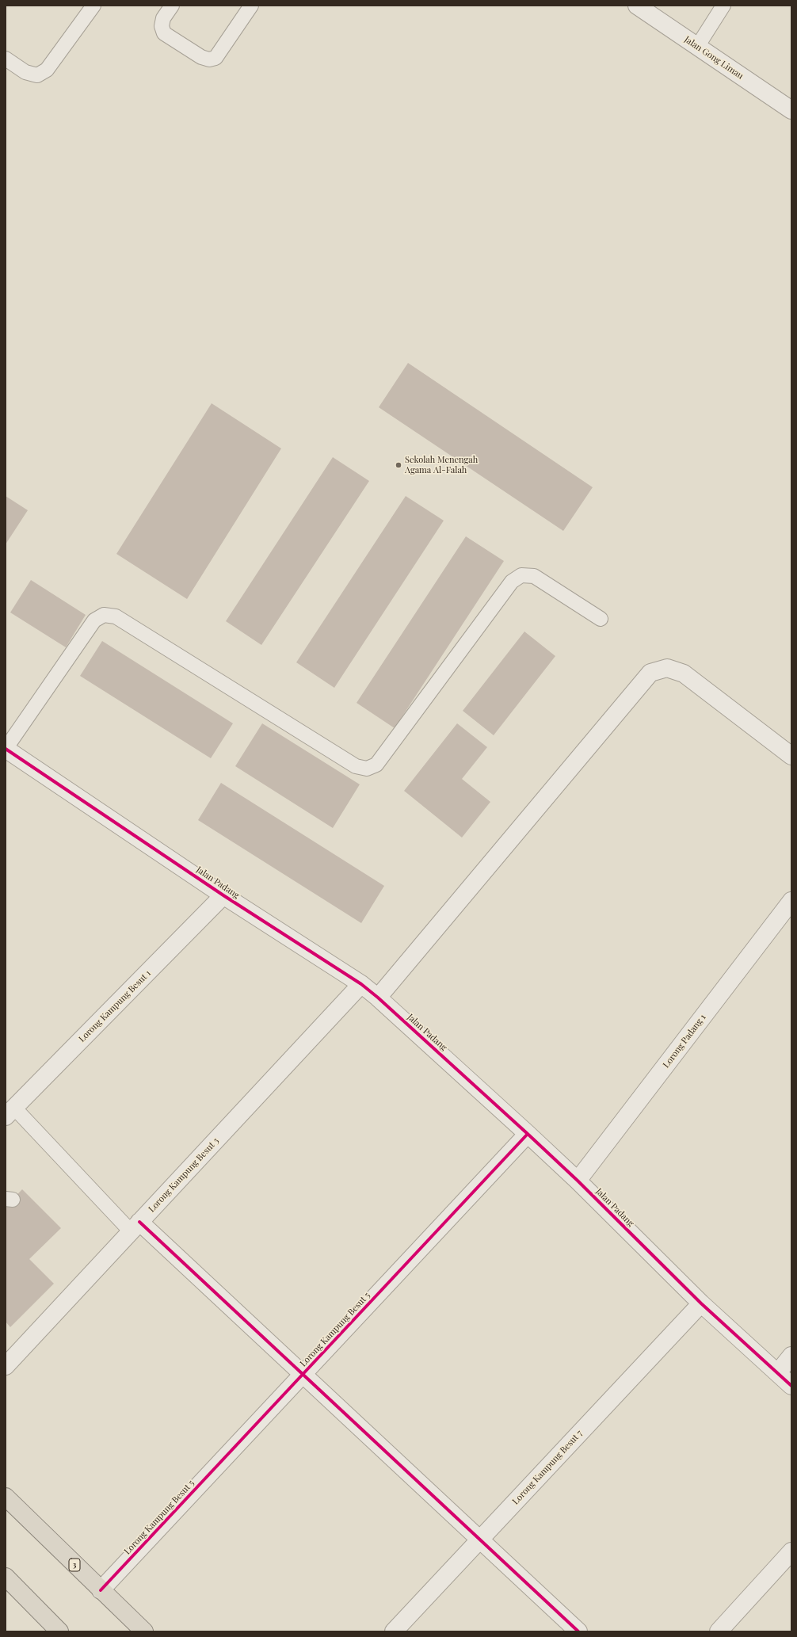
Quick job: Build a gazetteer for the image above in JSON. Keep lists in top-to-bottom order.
{
  "streets": {
    "highway": ["3"],
    "street": [
      "Jalan Gong Limau",
      "Jalan Padang",
      "Lorong Kampung Besut 1",
      "Lorong Padang 1",
      "Lorong Kampung Besut 3",
      "Lorong Kampung Besut 5",
      "Lorong Kampung Besut 7"
    ]
  },
  "crossings": [
    ["Jalan Padang", "Lorong Kampung Besut 1"],
    ["Jalan Padang", "Lorong Padang 1"],
    ["Jalan Padang", "Lorong Kampung Besut 3"],
    ["Jalan Padang", "Lorong Kampung Besut 5"],
    ["Jalan Padang", "Lorong Kampung Besut 7"],
    ["Lorong Kampung Besut 5", "3"]
  ],
  "places": ["Sekolah Menengah Agama Al-Falah"]
}
